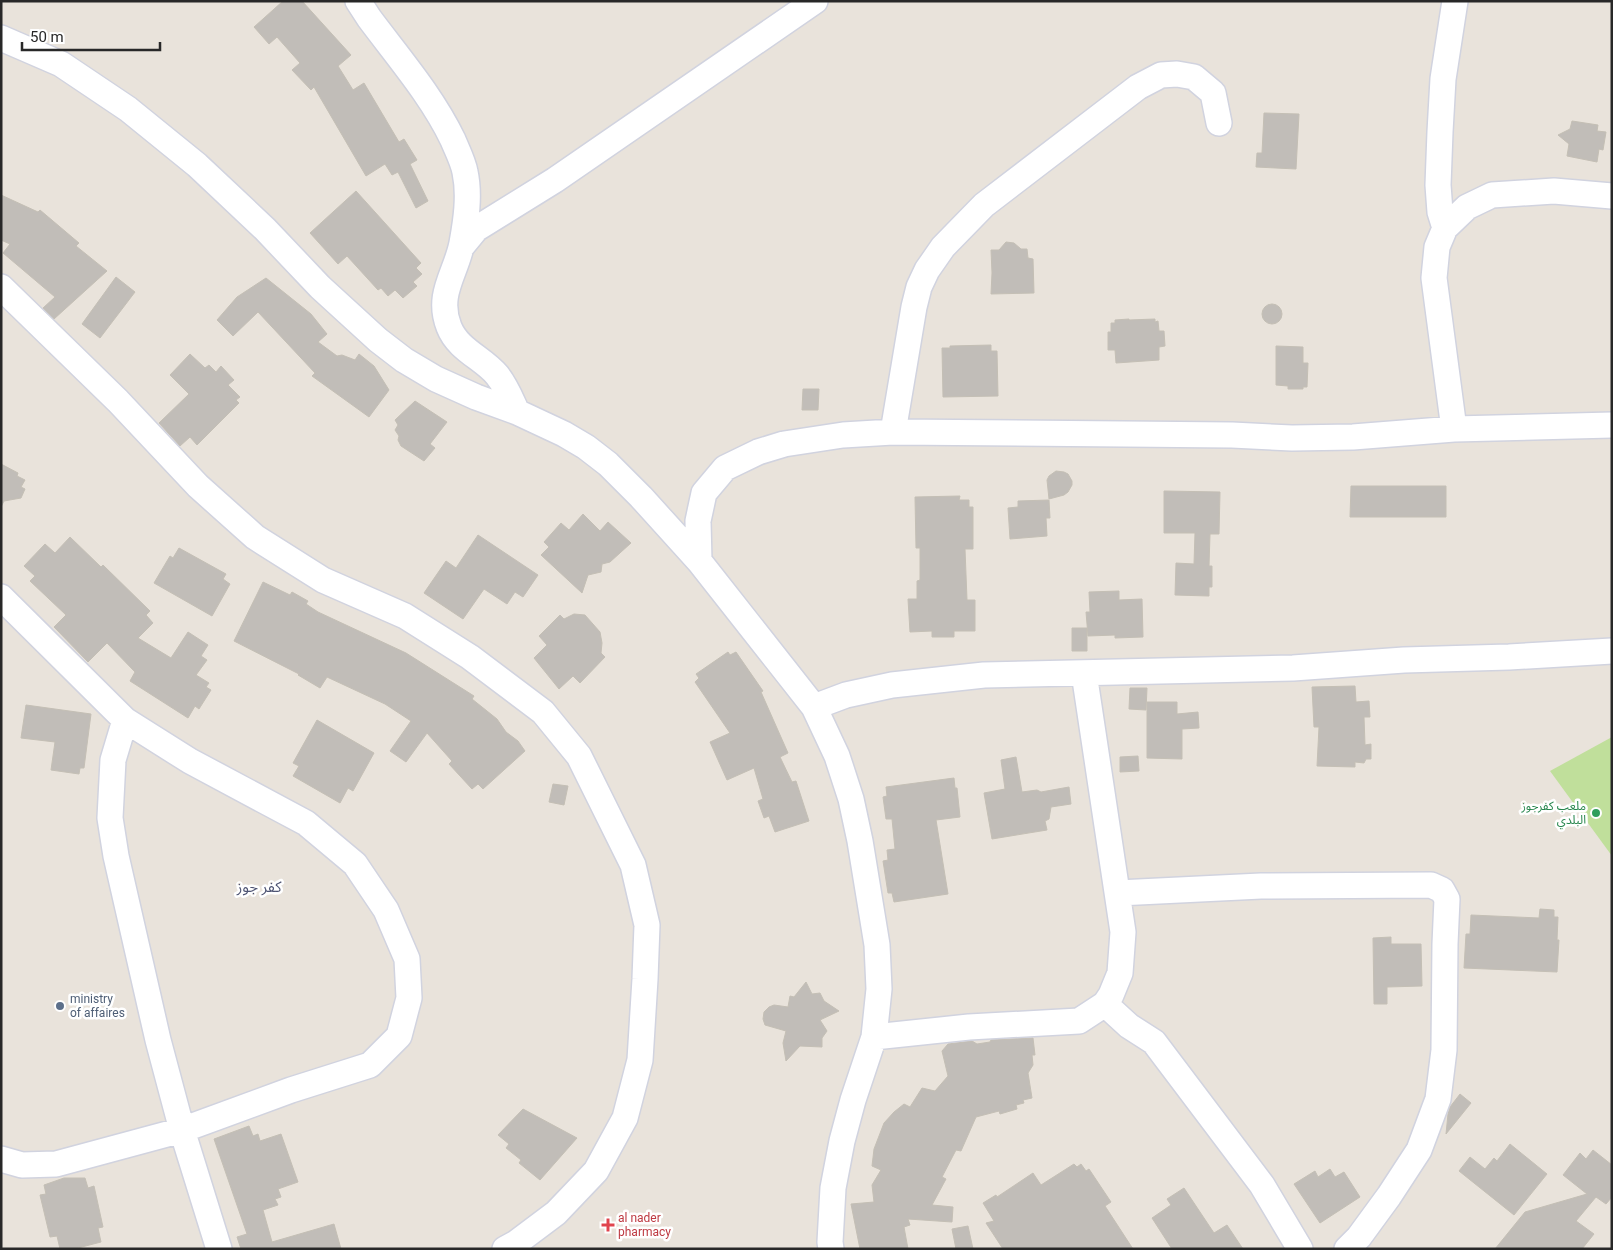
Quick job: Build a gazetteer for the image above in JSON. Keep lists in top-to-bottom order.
{
  "districts": ["كفر جوز"],
  "places": {
    "other": ["ملعب كفرجوز البلدي", "ministry of affaires"],
    "health": ["al nader pharmacy"]
  },
  "scale_bar": "50 m"
}
